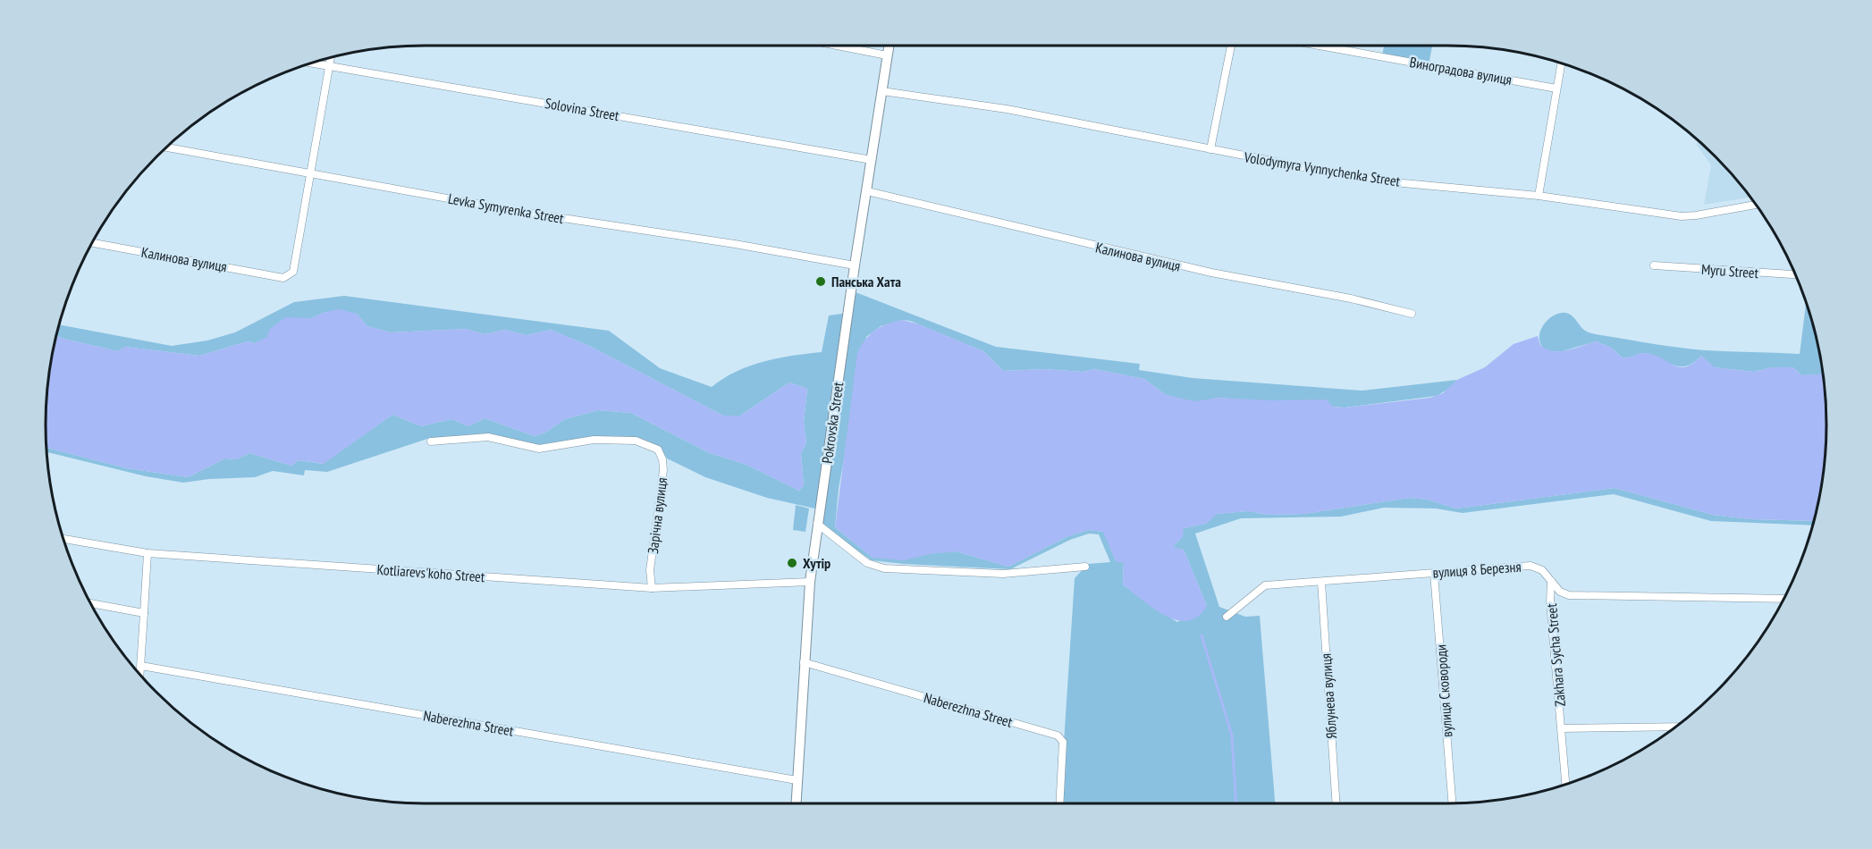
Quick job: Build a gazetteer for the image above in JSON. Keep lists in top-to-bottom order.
{
  "streets": {
    "street": [
      "Виноградова вулиця",
      "Solovina Street",
      "Volodymyra Vynnychenka Street",
      "Levka Symyrenka Street",
      "Калинова вулиця",
      "Myru Street",
      "Pokrovska Street",
      "Зарічна вулиця",
      "вулиця 8 Березня",
      "Kotliarevs'koho Street",
      "Zakhara Sycha Street",
      "вулиця Сковороди",
      "Яблунева вулиця",
      "Naberezhna Street"
    ]
  },
  "crossings": [
    ["Solovina Street", "Pokrovska Street"],
    ["Volodymyra Vynnychenka Street", "Pokrovska Street"],
    ["Levka Symyrenka Street", "Калинова вулиця"],
    ["Levka Symyrenka Street", "Pokrovska Street"],
    ["Калинова вулиця", "Pokrovska Street"],
    ["Pokrovska Street", "Kotliarevs'koho Street"],
    ["Pokrovska Street", "Naberezhna Street"],
    ["Зарічна вулиця", "Kotliarevs'koho Street"],
    ["вулиця 8 Березня", "Zakhara Sycha Street"],
    ["вулиця 8 Березня", "вулиця Сковороди"],
    ["вулиця 8 Березня", "Яблунева вулиця"]
  ],
  "places": ["Панська Хата", "Хутір"]
}
